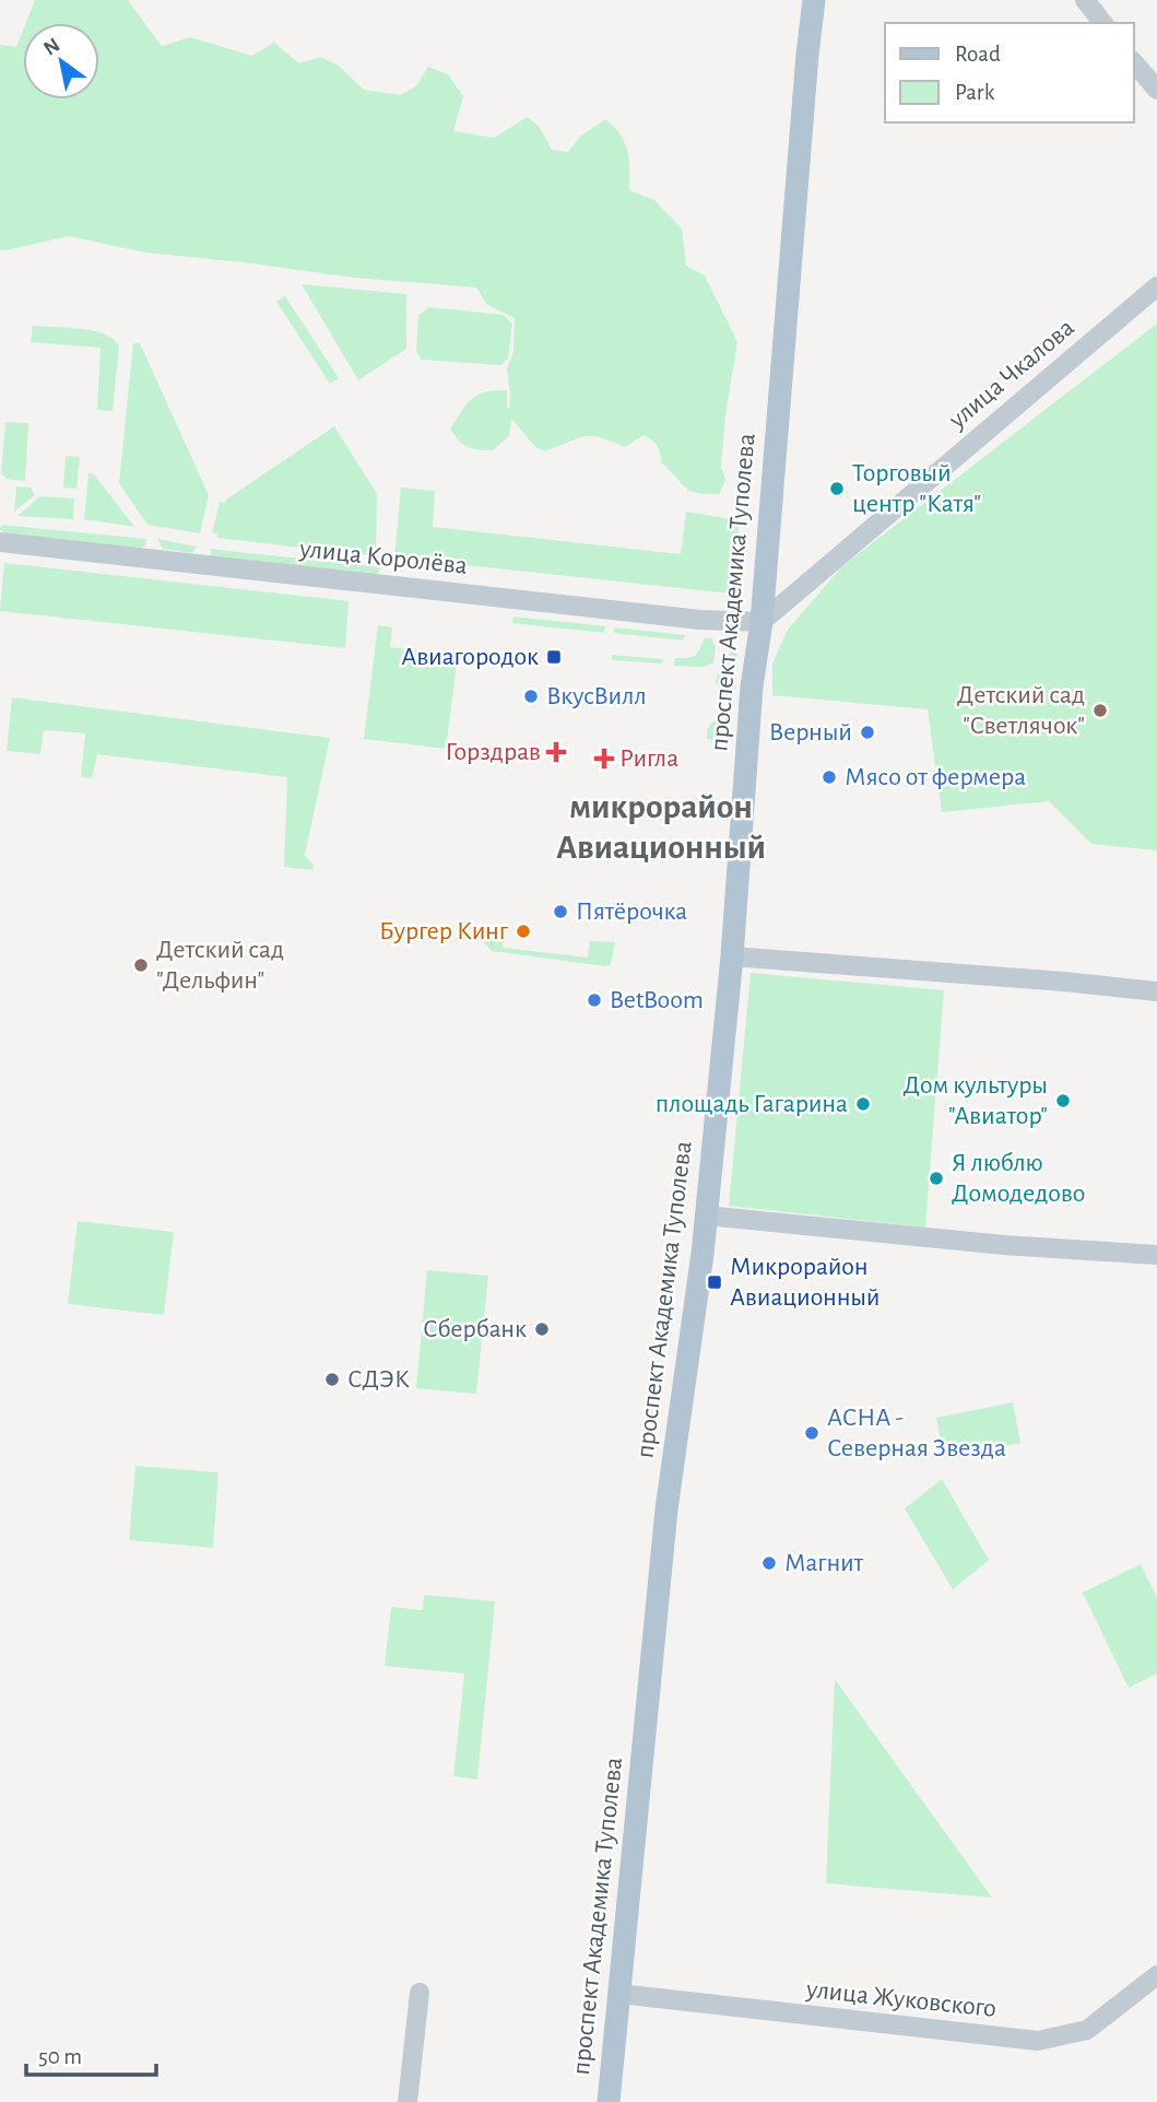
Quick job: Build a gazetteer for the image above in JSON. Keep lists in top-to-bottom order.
{
  "streets": {
    "main road": ["проспект Академика Туполева"],
    "street": ["улица Чкалова", "улица Королёва", "улица Жуковского"]
  },
  "crossings": [
    ["улица Чкалова", "улица Королёва"],
    ["улица Чкалова", "проспект Академика Туполева"],
    ["улица Королёва", "проспект Академика Туполева"],
    ["проспект Академика Туполева", "улица Жуковского"]
  ],
  "districts": ["микрорайон Авиационный"],
  "places": {
    "other": [
      "Торговый центр \"Катя\"",
      "ВкусВилл",
      "Детский сад \"Светлячок\"",
      "Верный",
      "Мясо от фермера",
      "Пятёрочка",
      "Бургер Кинг",
      "Детский сад \"Дельфин\"",
      "BetBoom",
      "Дом культуры \"Авиатор\"",
      "площадь Гагарина",
      "Я люблю Домодедово",
      "Сбербанк",
      "СДЭК",
      "АСНА - Северная Звезда",
      "Магнит"
    ],
    "transit": ["Авиагородок", "Микрорайон Авиационный"],
    "health": ["Горздрав", "Ригла"]
  },
  "legend": ["Road", "Park"],
  "scale_bar": "50 m",
  "north": "top left"
}
